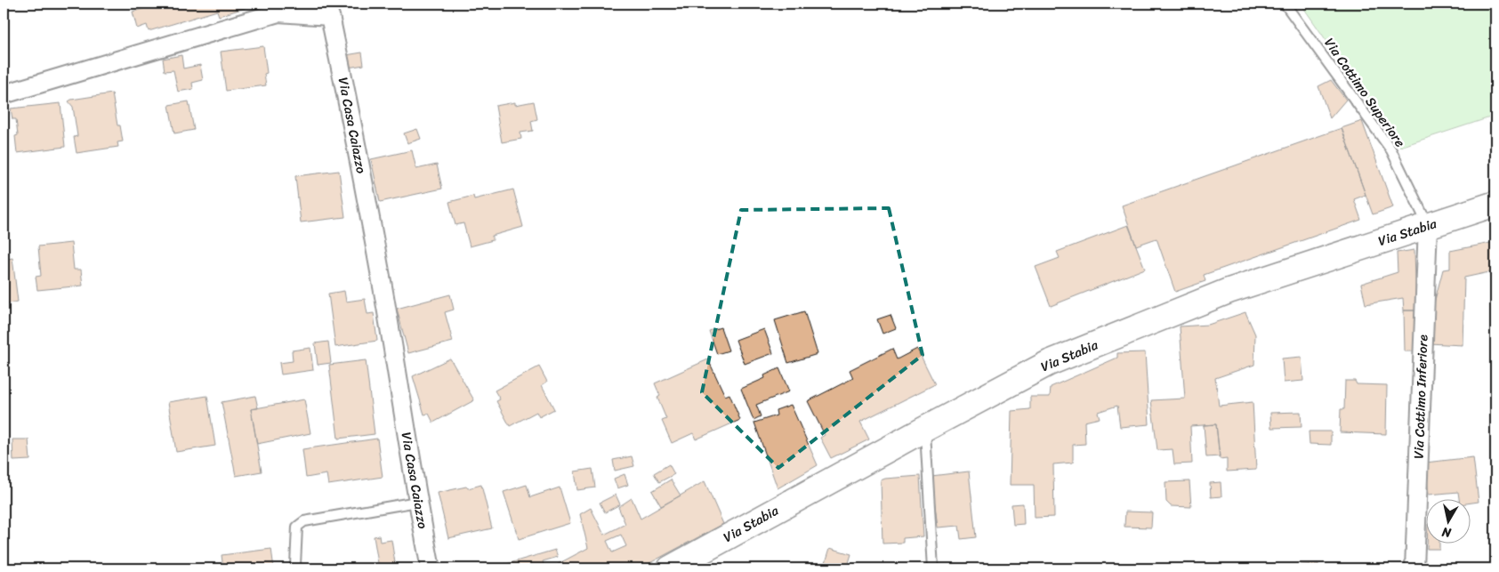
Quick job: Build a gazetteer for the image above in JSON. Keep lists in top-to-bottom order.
{
  "streets": {
    "main road": ["Via Stabia"],
    "street": ["Via Casa Caiazzo", "Via Cottimo Inferiore"],
    "lane": ["Via Cottimo Superiore"]
  },
  "crossings": [
    ["Via Cottimo Superiore", "Via Stabia"],
    ["Via Cottimo Superiore", "Via Cottimo Inferiore"],
    ["Via Stabia", "Via Cottimo Inferiore"]
  ],
  "north": "bottom"
}
